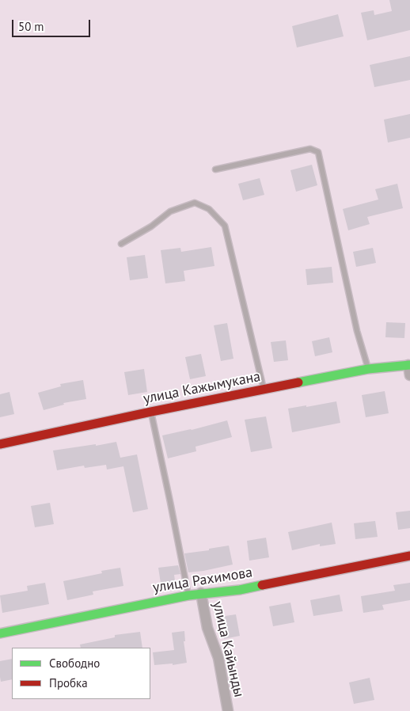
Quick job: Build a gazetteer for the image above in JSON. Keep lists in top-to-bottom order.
{
  "streets": {
    "street": ["улица Кажымукана", "улица Рахимова", "улица Кайынды"]
  },
  "crossings": [
    ["улица Рахимова", "улица Кайынды"]
  ],
  "legend": ["Свободно", "Пробка"],
  "scale_bar": "50 m"
}
